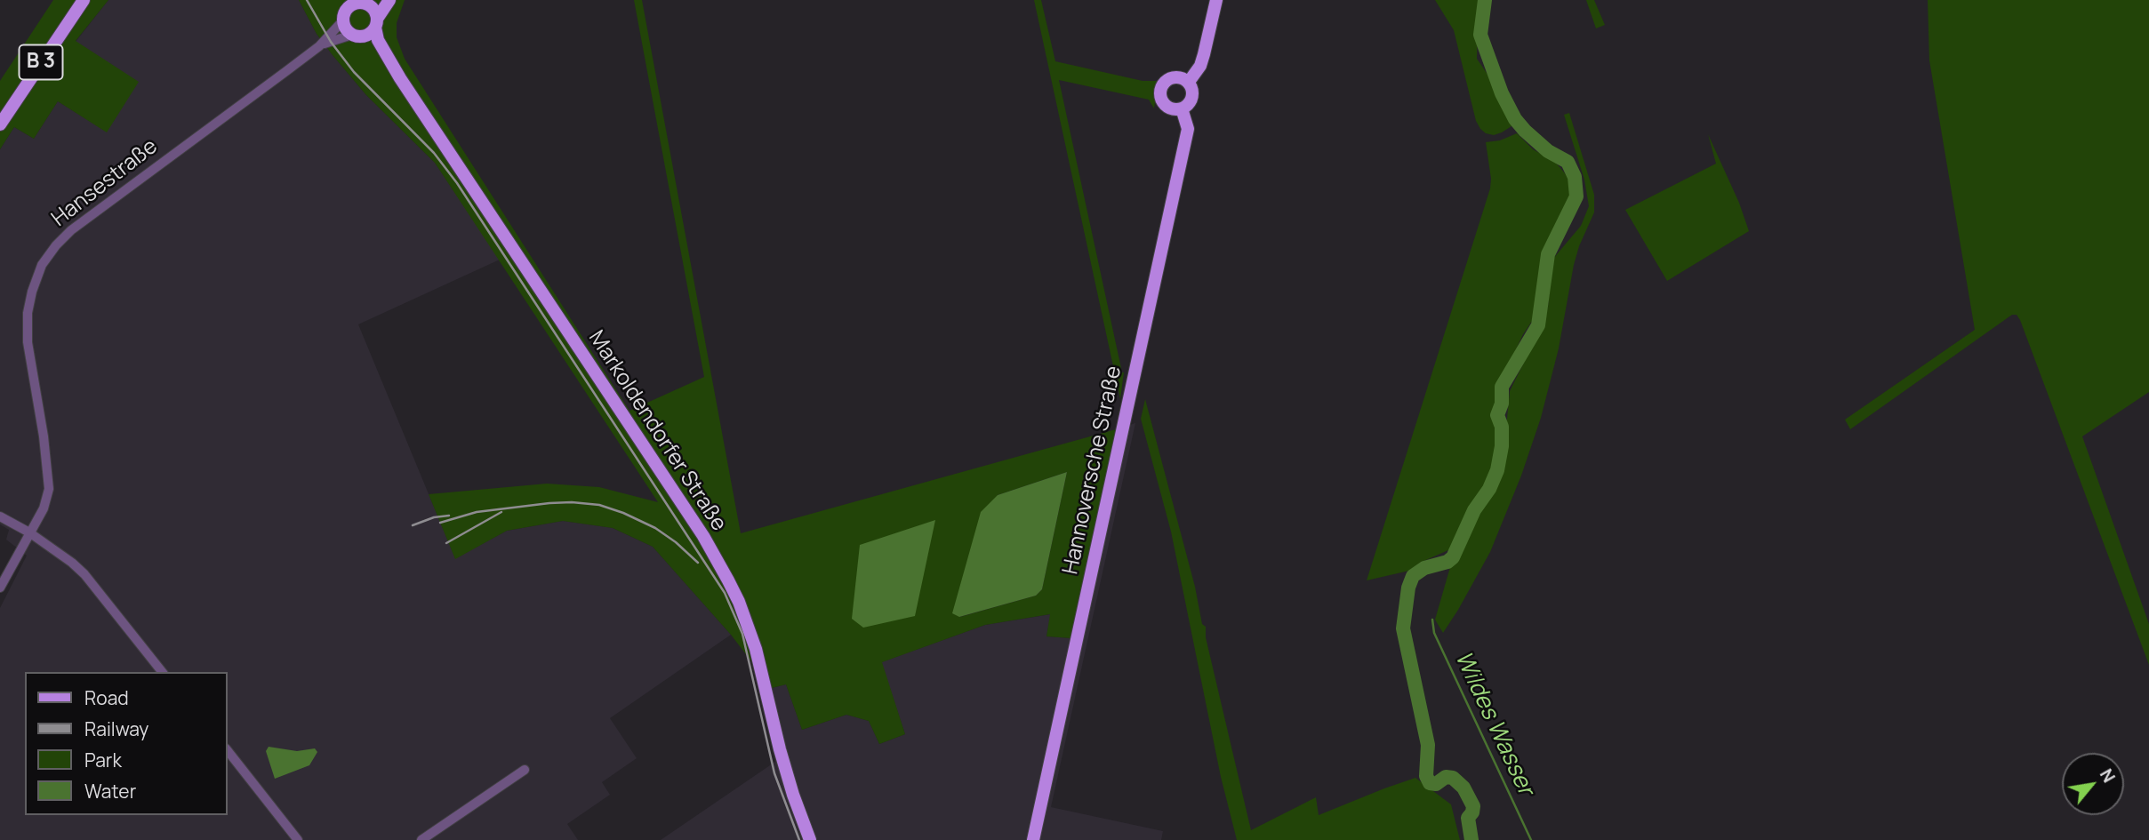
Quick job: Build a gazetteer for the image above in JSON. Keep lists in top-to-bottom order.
{
  "streets": {
    "main road": ["B 3", "Markoldendorfer Straße", "Hannoversche Straße"],
    "street": ["Hansestraße"]
  },
  "crossings": [
    ["Hansestraße", "Markoldendorfer Straße"]
  ],
  "water": ["Wildes Wasser"],
  "legend": [
    "Road",
    "Railway",
    "Park",
    "Water"
  ],
  "north": "top right"
}
